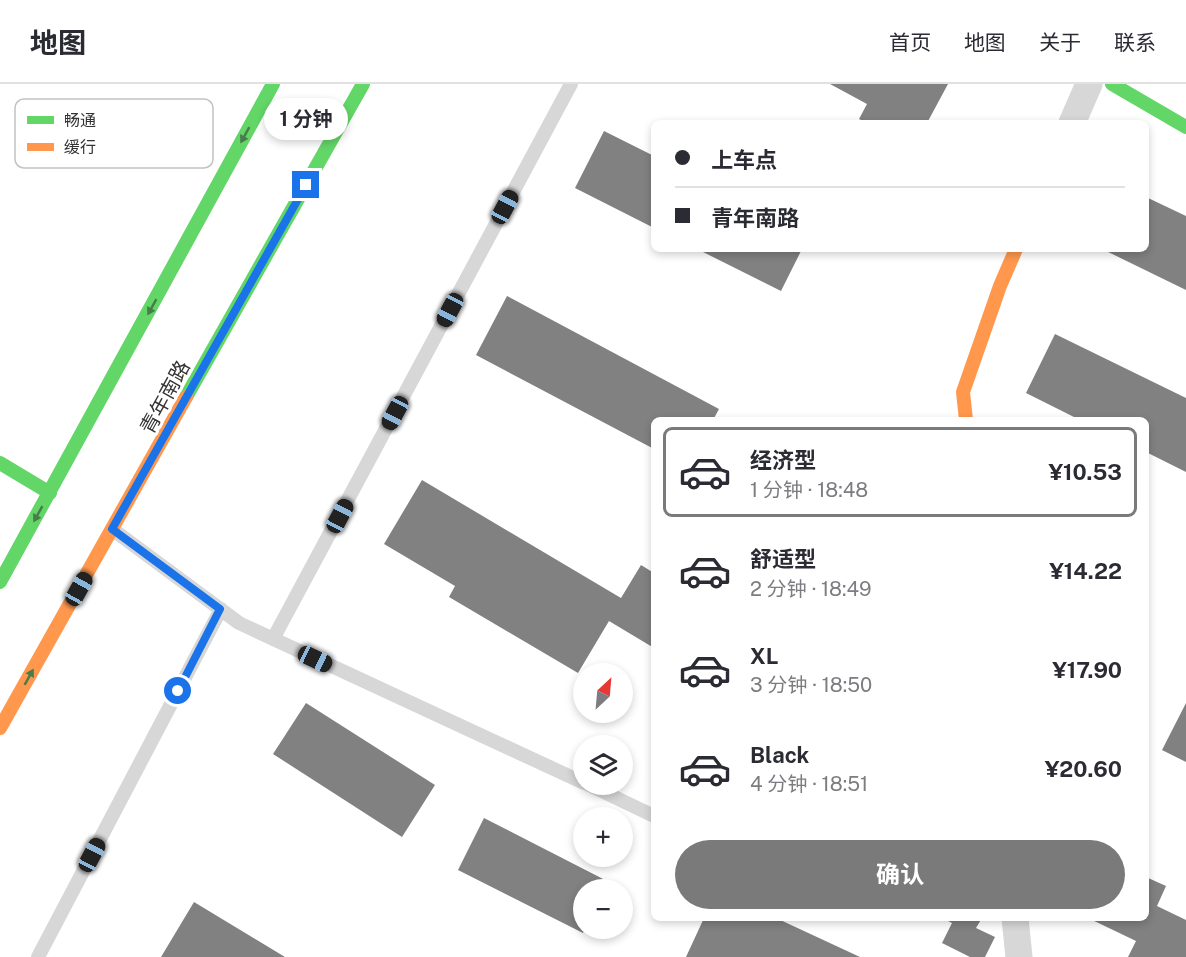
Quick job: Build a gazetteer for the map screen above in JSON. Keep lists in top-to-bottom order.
{
  "streets": {
    "main road": ["青年南路"]
  },
  "legend": ["畅通", "缓行"],
  "north": "top right",
  "page": {
    "header": "地图",
    "nav": [
      "首页",
      "地图",
      "关于",
      "联系"
    ],
    "bubble": "1 分钟",
    "banner": ["上车点", "青年南路"],
    "list": [
      {
        "name": "经济型",
        "note": "1 分钟 · 18:48",
        "value": "¥10.53"
      },
      {
        "name": "舒适型",
        "note": "2 分钟 · 18:49",
        "value": "¥14.22"
      },
      {
        "name": "XL",
        "note": "3 分钟 · 18:50",
        "value": "¥17.90"
      },
      {
        "name": "Black",
        "note": "4 分钟 · 18:51",
        "value": "¥20.60"
      }
    ],
    "map_buttons": ["+", "−"],
    "buttons": "确认"
  }
}
